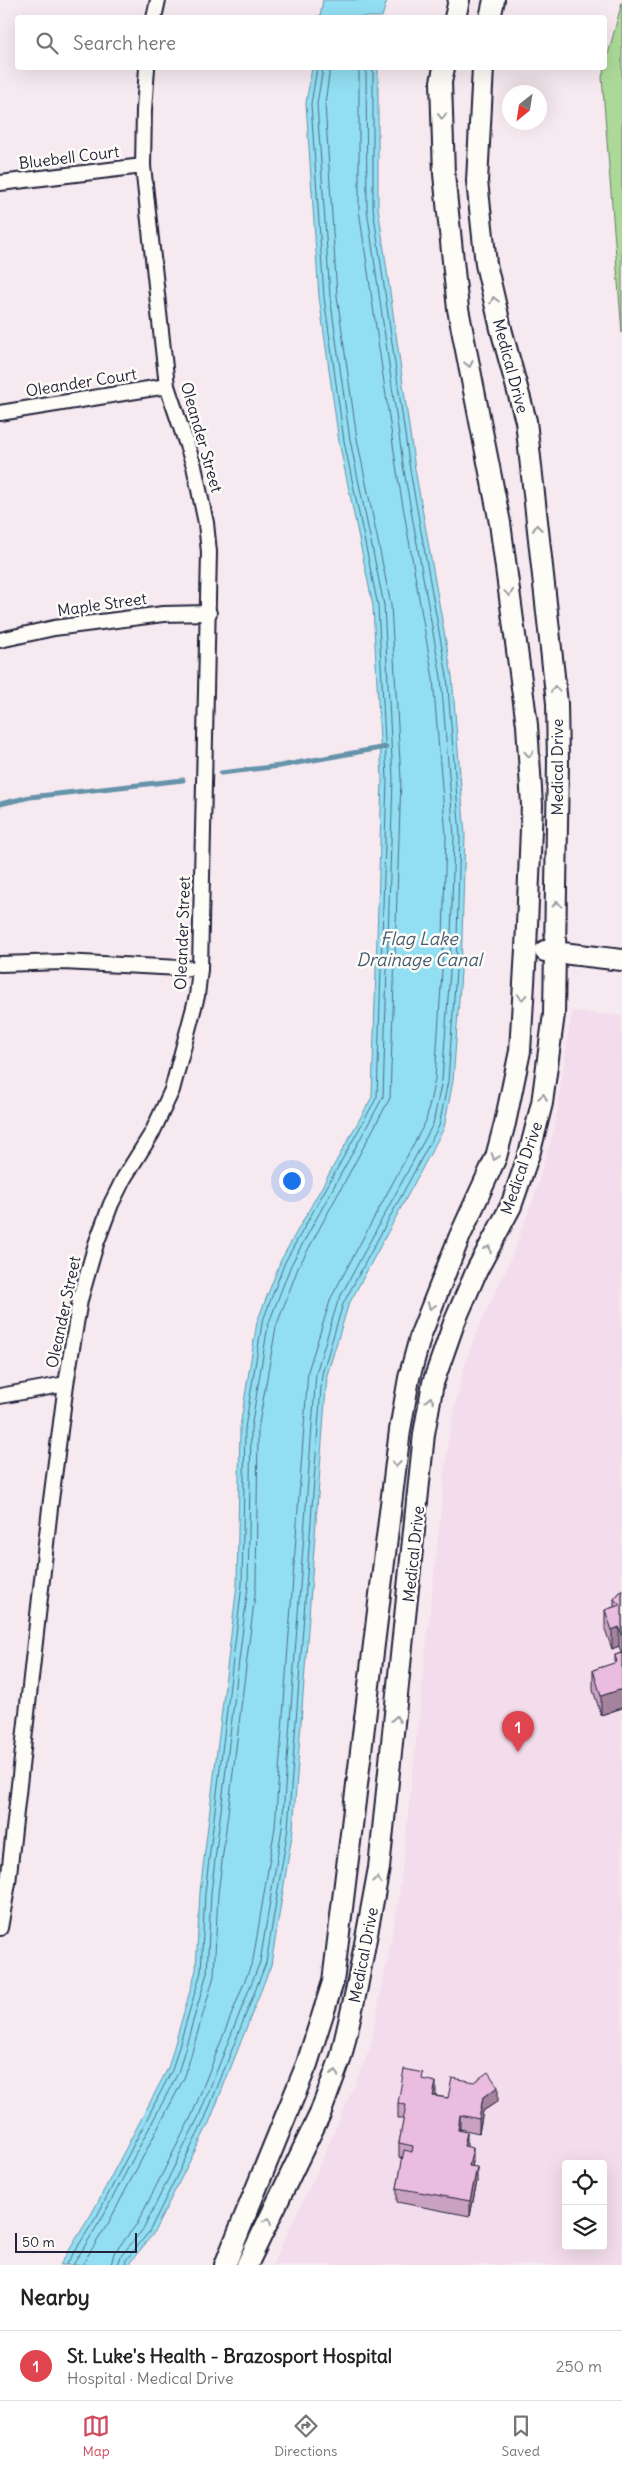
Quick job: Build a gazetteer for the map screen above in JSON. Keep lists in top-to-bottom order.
{
  "streets": {
    "street": [
      "Bluebell Court",
      "Medical Drive",
      "Oleander Court",
      "Oleander Street",
      "Maple Street"
    ]
  },
  "crossings": [
    ["Bluebell Court", "Oleander Street"],
    ["Oleander Court", "Oleander Street"],
    ["Oleander Street", "Maple Street"]
  ],
  "water": ["Flag Lake Drainage Canal"],
  "scale_bar": "50 m",
  "north": "bottom left",
  "page": {
    "search": "Search here",
    "pins": "1",
    "scale": "50 m",
    "heading": "Nearby",
    "list": [
      {
        "mark": "1",
        "name": "St. Luke's Health - Brazosport Hospital",
        "note": "Hospital · Medical Drive",
        "value": "250 m"
      }
    ],
    "nav": ["Map", "Directions", "Saved"]
  }
}
